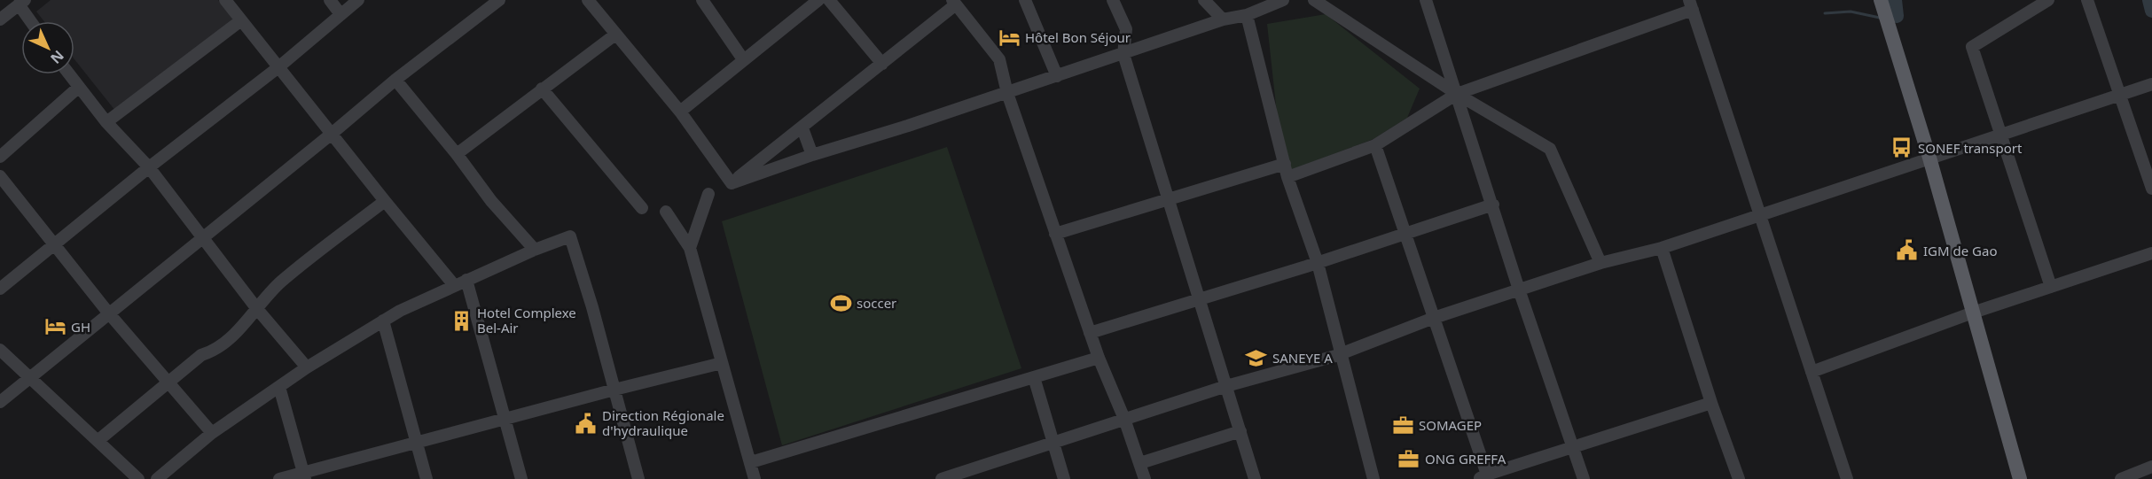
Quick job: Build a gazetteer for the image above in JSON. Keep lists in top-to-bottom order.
{
  "places": {
    "hotel": ["Hôtel Bon Séjour", "GH"],
    "bus stop": ["SONEF transport"],
    "public building": ["IGM de Gao", "Direction Régionale d'hydraulique"],
    "sports": ["soccer"],
    "building": ["Hotel Complexe Bel-Air"],
    "school or university": ["SANEYE A"],
    "office": ["SOMAGEP", "ONG GREFFA"]
  },
  "north": "bottom right"
}
